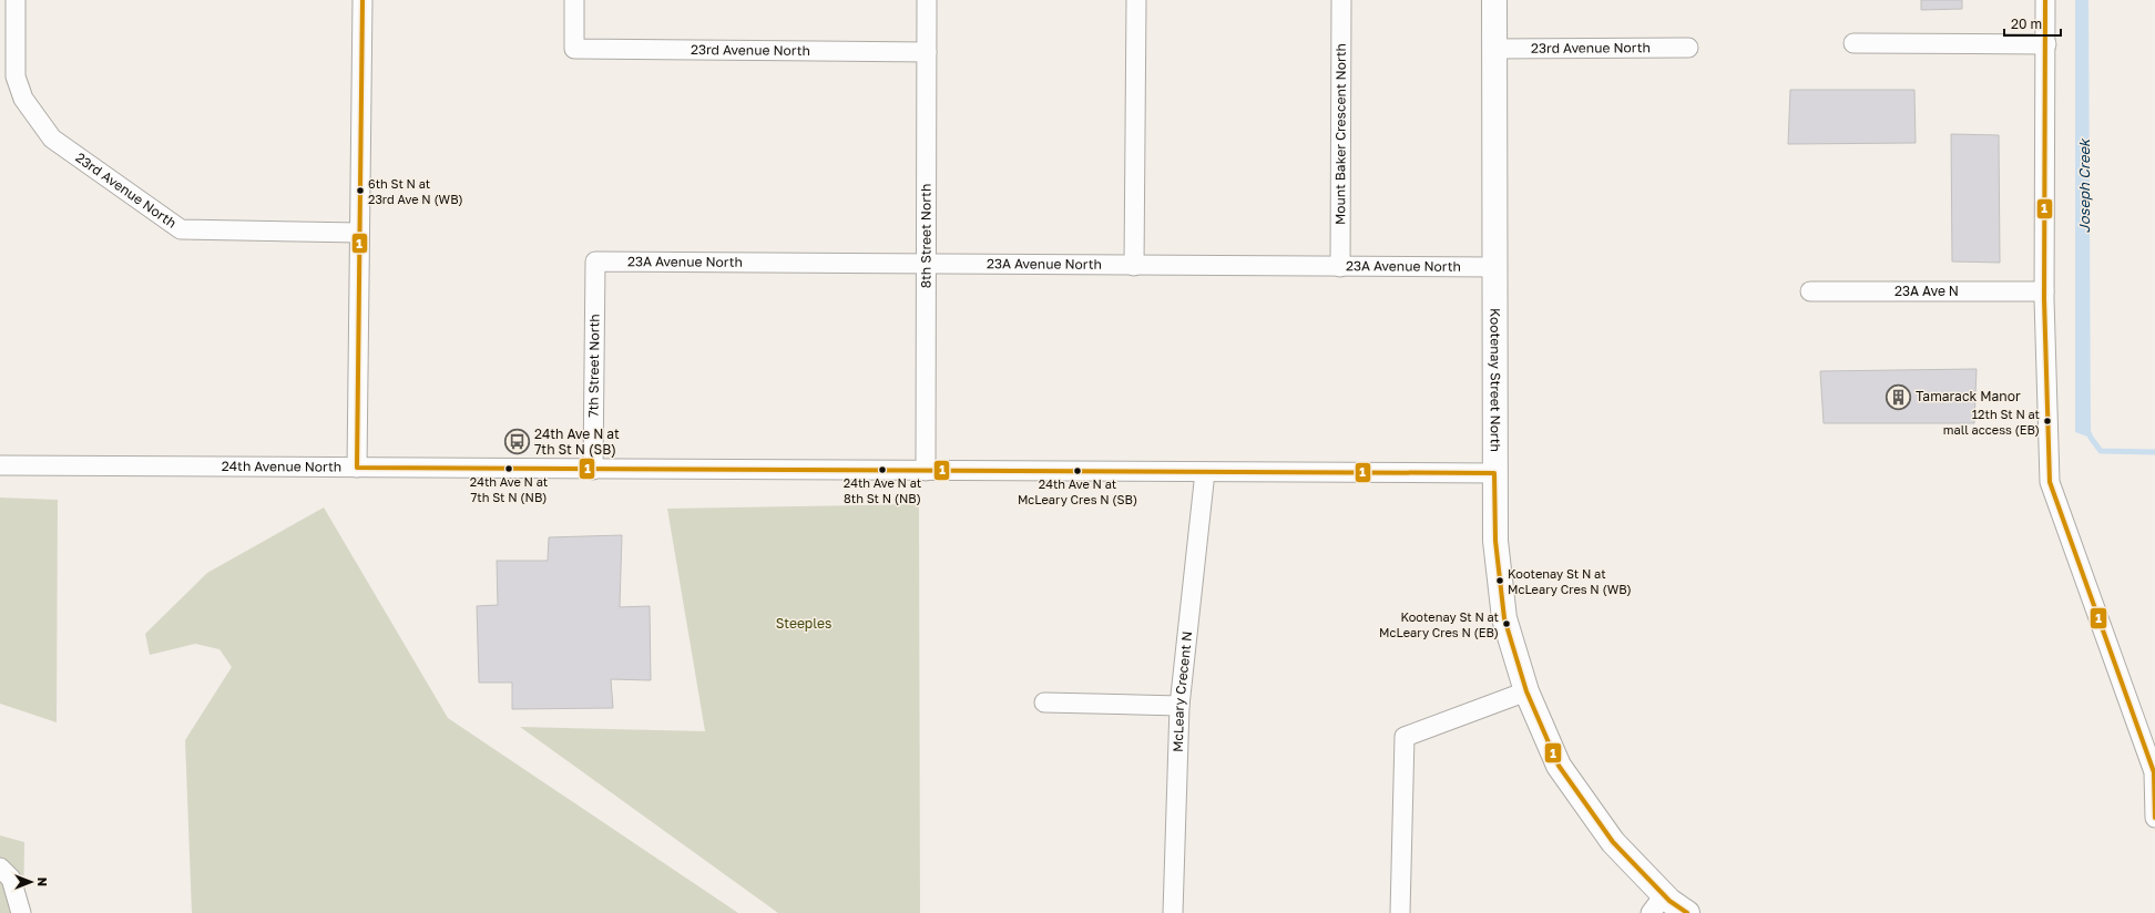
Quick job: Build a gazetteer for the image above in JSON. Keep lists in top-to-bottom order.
{
  "streets": {
    "street": [
      "23rd Avenue North",
      "Mount Baker Crescent North",
      "8th Street North",
      "23A Avenue North",
      "23A Ave N",
      "7th Street North",
      "Kootenay Street North",
      "24th Avenue North",
      "McLeary Crecent N"
    ]
  },
  "crossings": [
    ["23rd Avenue North", "8th Street North"],
    ["23rd Avenue North", "Kootenay Street North"],
    ["Mount Baker Crescent North", "23A Avenue North"],
    ["8th Street North", "23A Avenue North"],
    ["8th Street North", "24th Avenue North"],
    ["23A Avenue North", "7th Street North"],
    ["23A Avenue North", "Kootenay Street North"],
    ["7th Street North", "24th Avenue North"],
    ["Kootenay Street North", "24th Avenue North"],
    ["24th Avenue North", "McLeary Crecent N"]
  ],
  "water": ["Joseph Creek"],
  "parks": ["Steeples"],
  "places": {
    "other": [
      "6th St N at 23rd Ave N (WB)",
      "12th St N at mall access (EB)",
      "24th Ave N at 7th St N (NB)",
      "24th Ave N at 8th St N (NB)",
      "24th Ave N at McLeary Cres N (SB)",
      "Kootenay St N at McLeary Cres N (WB)",
      "Kootenay St N at McLeary Cres N (EB)"
    ],
    "building": ["Tamarack Manor"],
    "bus stop": ["24th Ave N at 7th St N (SB)"]
  },
  "lines": ["transit line 1"],
  "scale_bar": "20 m",
  "north": "right"
}
